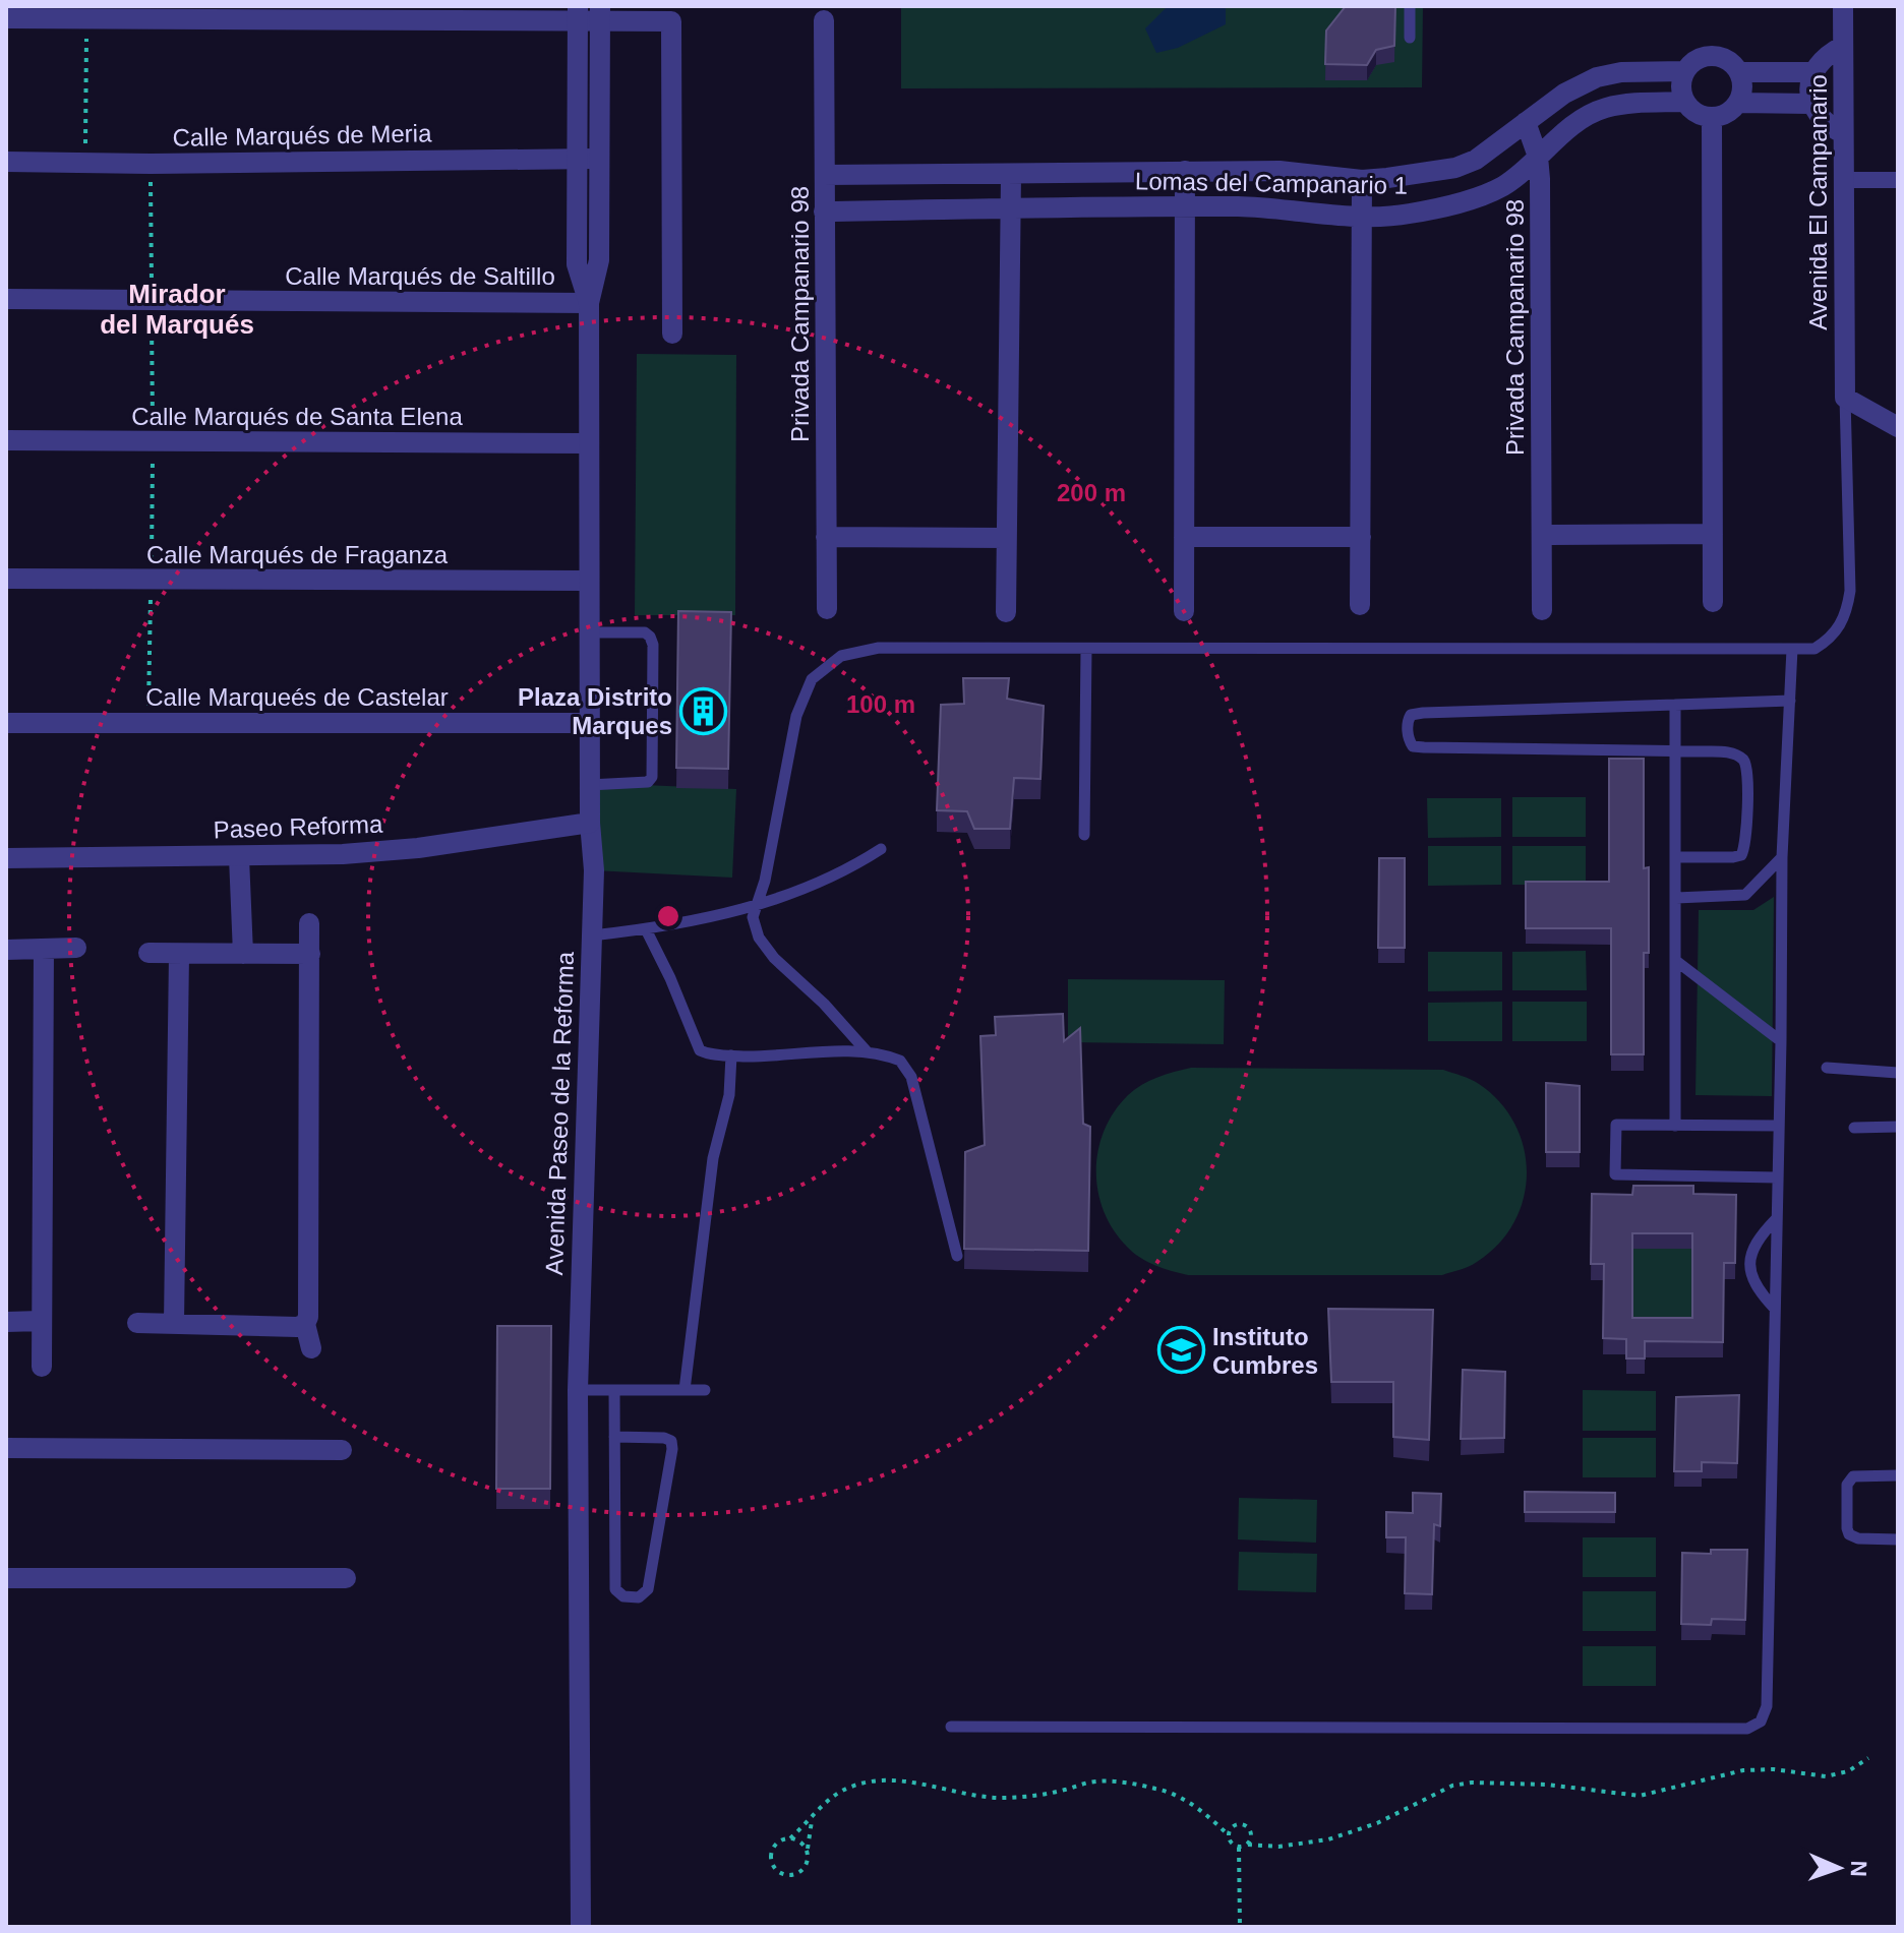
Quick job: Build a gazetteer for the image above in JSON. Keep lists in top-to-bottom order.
{
  "streets": {
    "street": [
      "Calle Marqués de Meria",
      "Lomas del Campanario 1",
      "Avenida El Campanario",
      "Calle Marqués de Saltillo",
      "Privada Campanario 98",
      "Calle Marqués de Santa Elena",
      "Calle Marqués de Fraganza",
      "Calle Marqueés de Castelar",
      "Paseo Reforma",
      "Avenida Paseo de la Reforma"
    ]
  },
  "crossings": [
    ["Calle Marqués de Meria", "Avenida Paseo de la Reforma"],
    ["Lomas del Campanario 1", "Privada Campanario 98"],
    ["Calle Marqués de Saltillo", "Avenida Paseo de la Reforma"],
    ["Calle Marqués de Santa Elena", "Avenida Paseo de la Reforma"],
    ["Calle Marqués de Fraganza", "Avenida Paseo de la Reforma"],
    ["Calle Marqueés de Castelar", "Avenida Paseo de la Reforma"],
    ["Paseo Reforma", "Avenida Paseo de la Reforma"]
  ],
  "districts": ["Mirador del Marqués"],
  "places": {
    "building": ["Plaza Distrito Marques"],
    "school or university": ["Instituto Cumbres"]
  },
  "north": "right",
  "rings": ["200 m", "100 m"]
}
